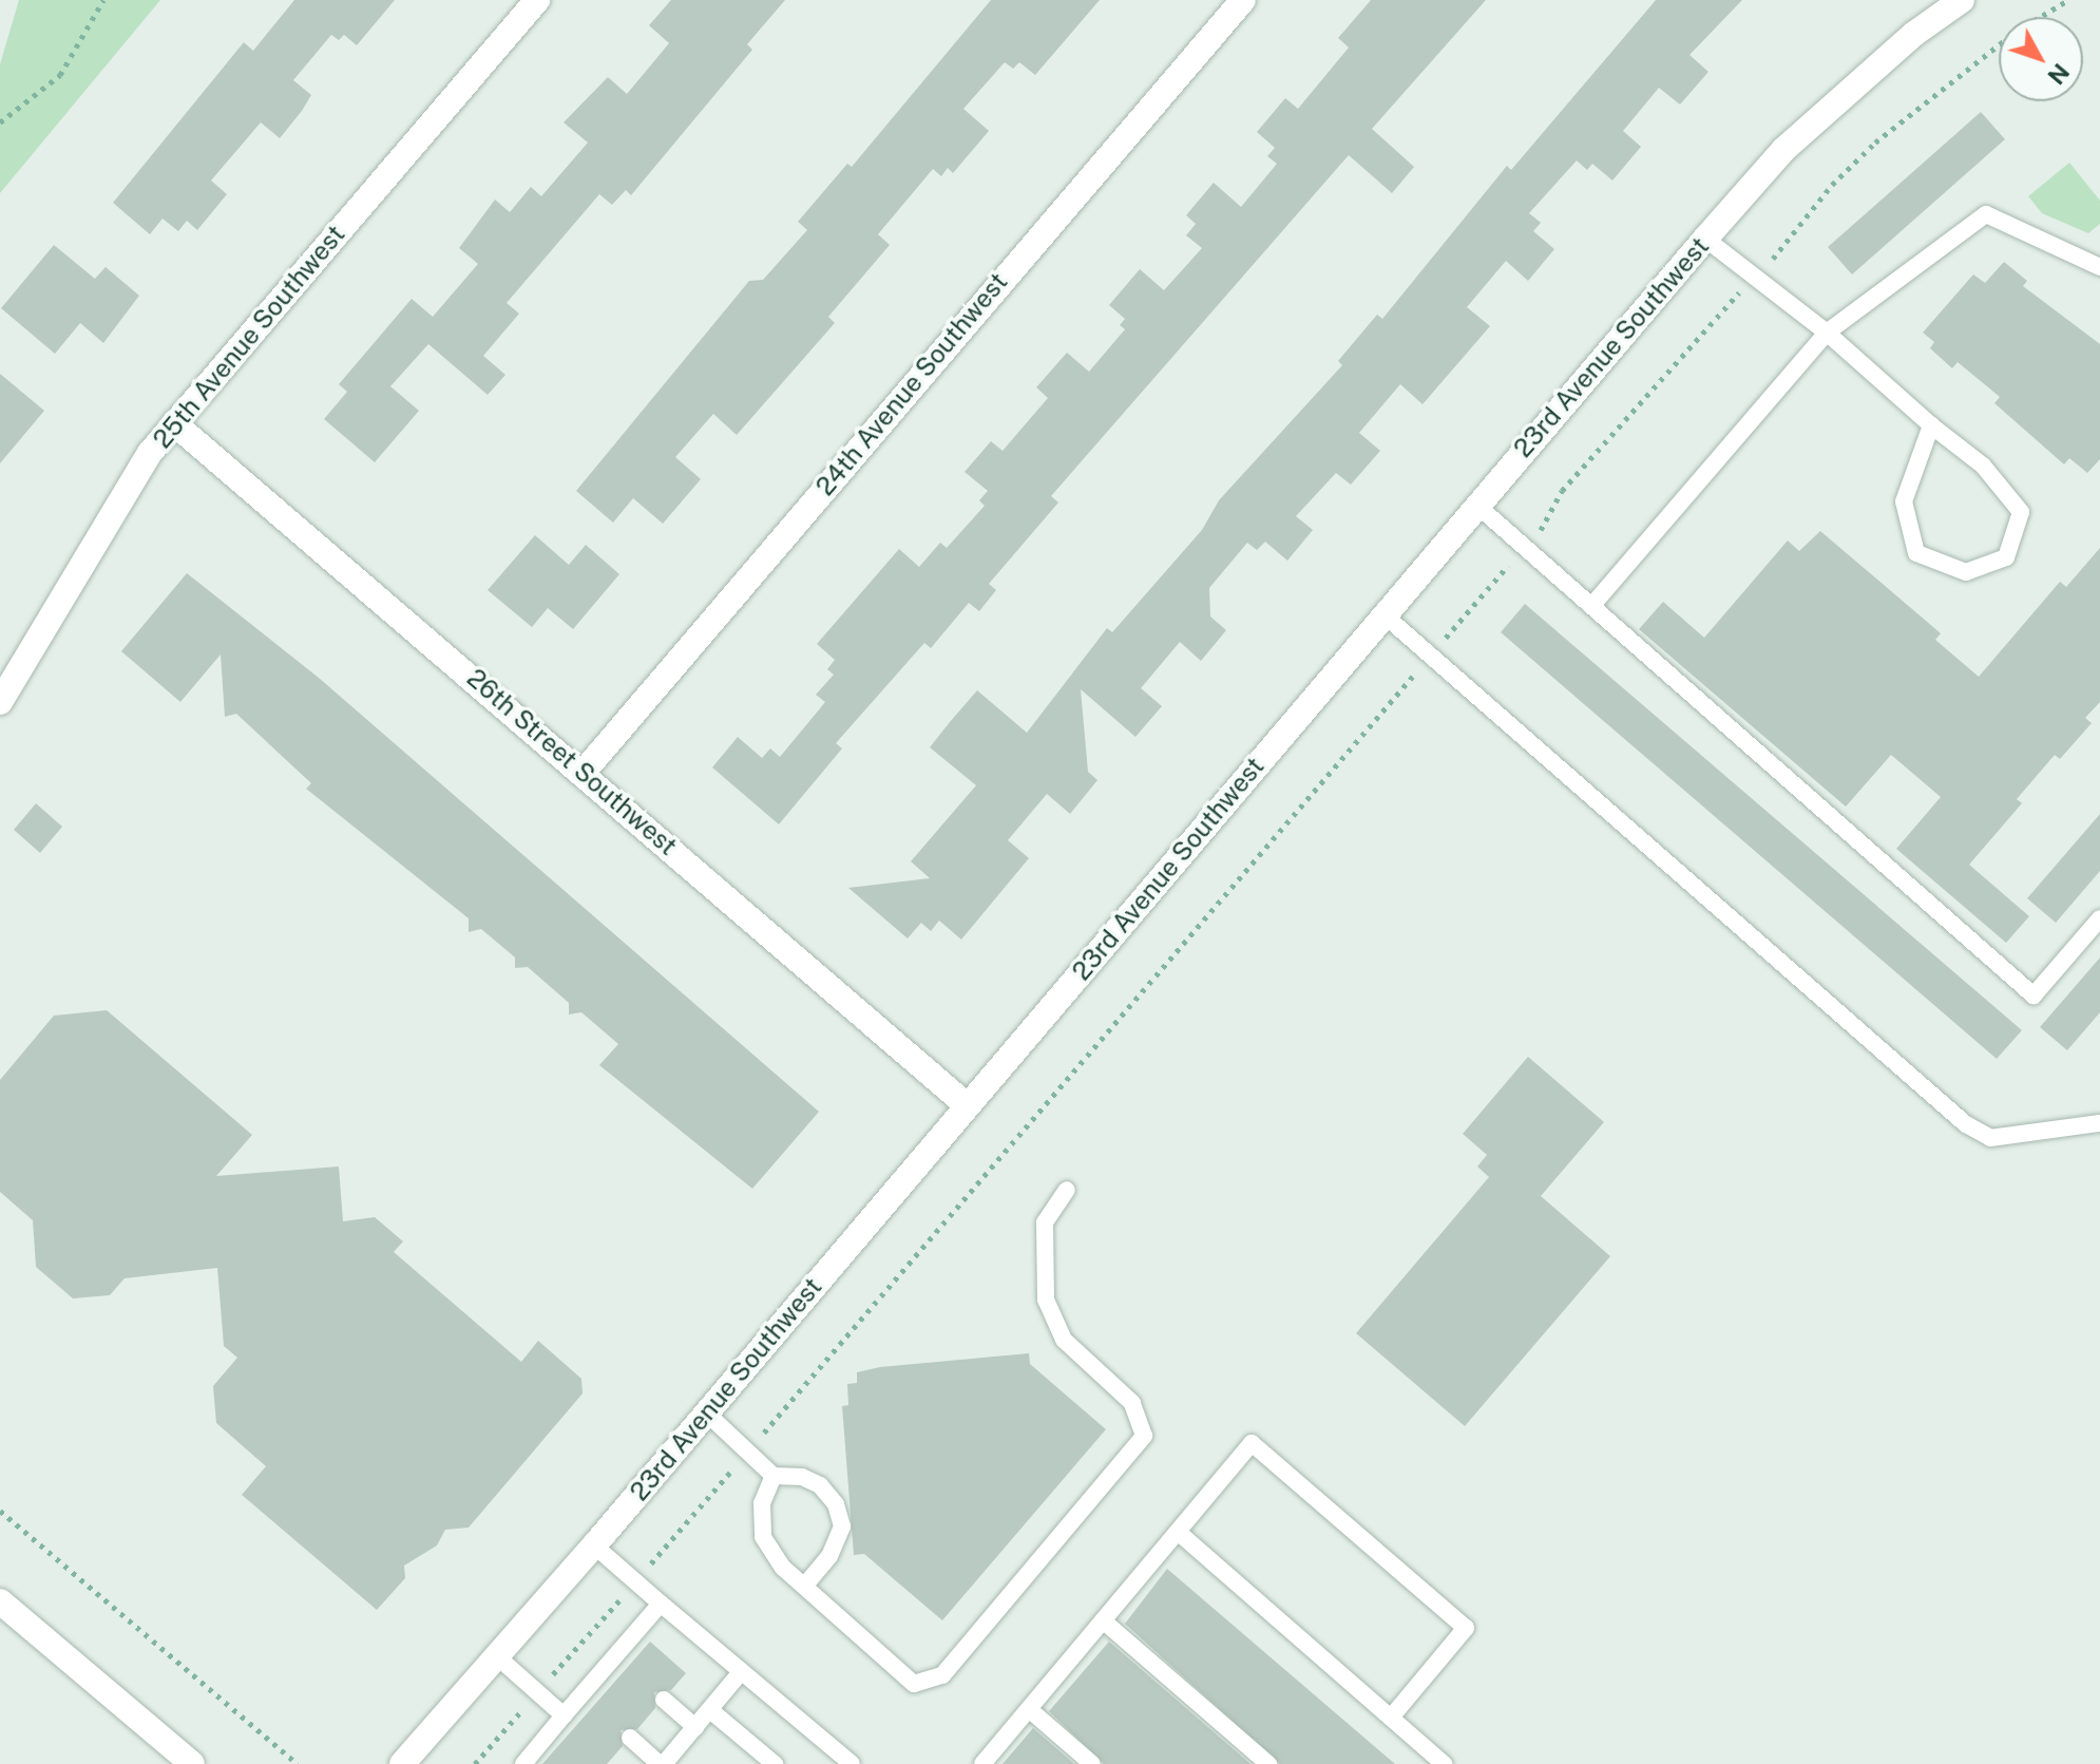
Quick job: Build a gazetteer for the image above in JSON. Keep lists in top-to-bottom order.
{
  "streets": {
    "street": [
      "25th Avenue Southwest",
      "23rd Avenue Southwest",
      "24th Avenue Southwest",
      "26th Street Southwest"
    ]
  },
  "crossings": [
    ["25th Avenue Southwest", "26th Street Southwest"],
    ["23rd Avenue Southwest", "26th Street Southwest"],
    ["24th Avenue Southwest", "26th Street Southwest"]
  ],
  "north": "bottom right"
}
